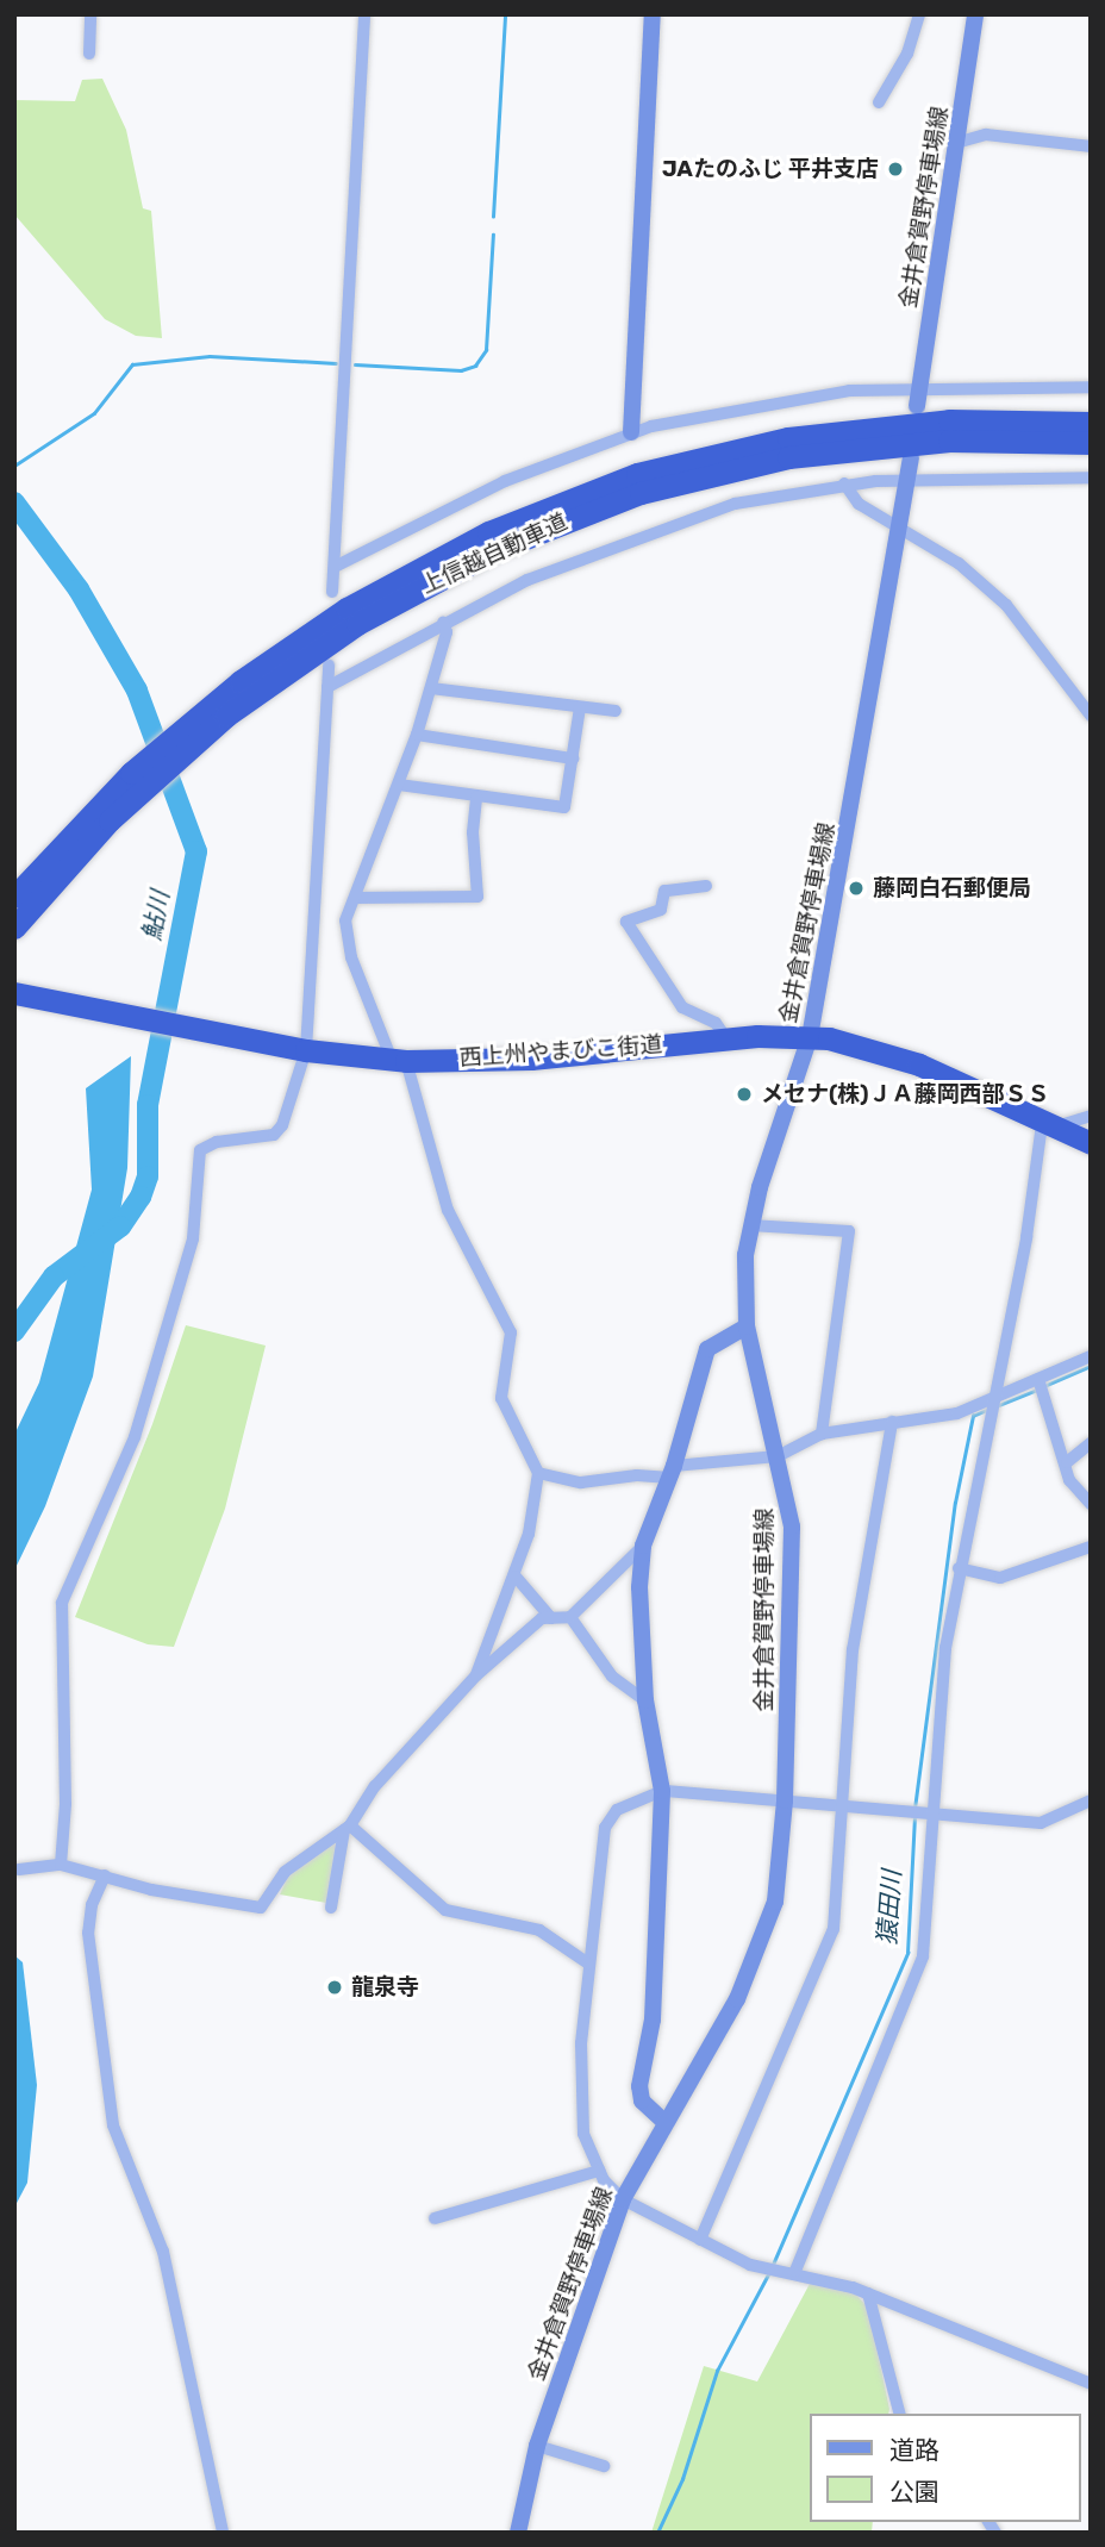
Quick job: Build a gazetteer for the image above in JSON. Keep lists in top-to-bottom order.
{
  "streets": {
    "highway": ["上信越自動車道", "西上州やまびこ街道"],
    "main road": ["金井倉賀野停車場線"]
  },
  "crossings": [
    ["金井倉賀野停車場線", "西上州やまびこ街道"]
  ],
  "water": ["鮎川", "猿田川"],
  "places": [
    "JAたのふじ 平井支店",
    "藤岡白石郵便局",
    "メセナ(株)ＪＡ藤岡西部ＳＳ",
    "龍泉寺"
  ],
  "legend": ["道路", "公園"]
}
